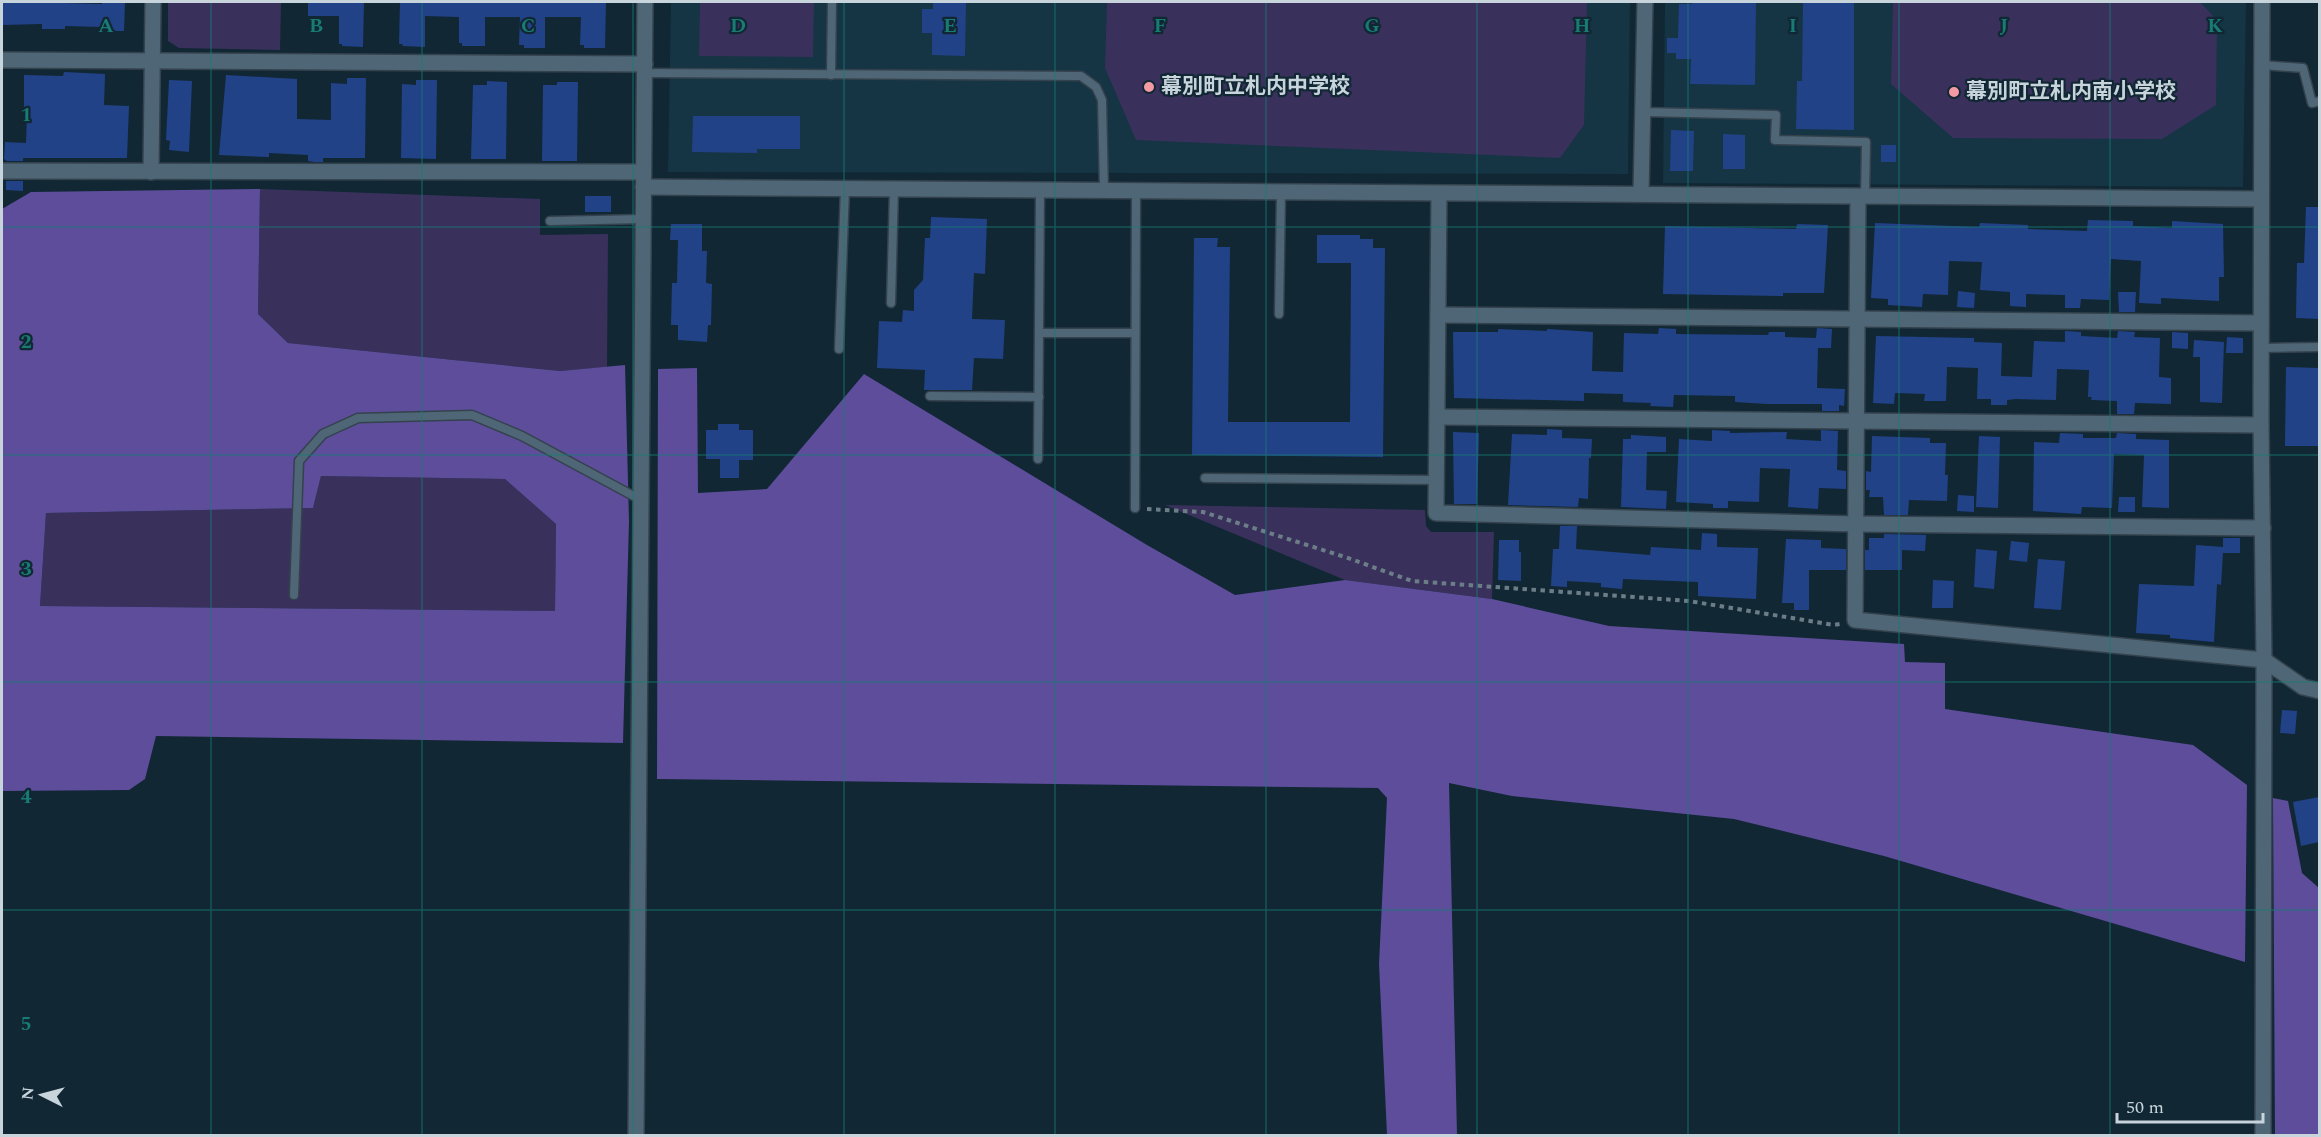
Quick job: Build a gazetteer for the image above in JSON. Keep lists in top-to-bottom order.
{
  "places": ["幕別町立札内中学校", "幕別町立札内南小学校"],
  "scale_bar": "50 m",
  "north": "left",
  "grid": {
    "columns": [
      "A",
      "B",
      "C",
      "D",
      "E",
      "F",
      "G",
      "H",
      "I",
      "J",
      "K"
    ],
    "rows": [
      "1",
      "2",
      "3",
      "4",
      "5"
    ]
  }
}
